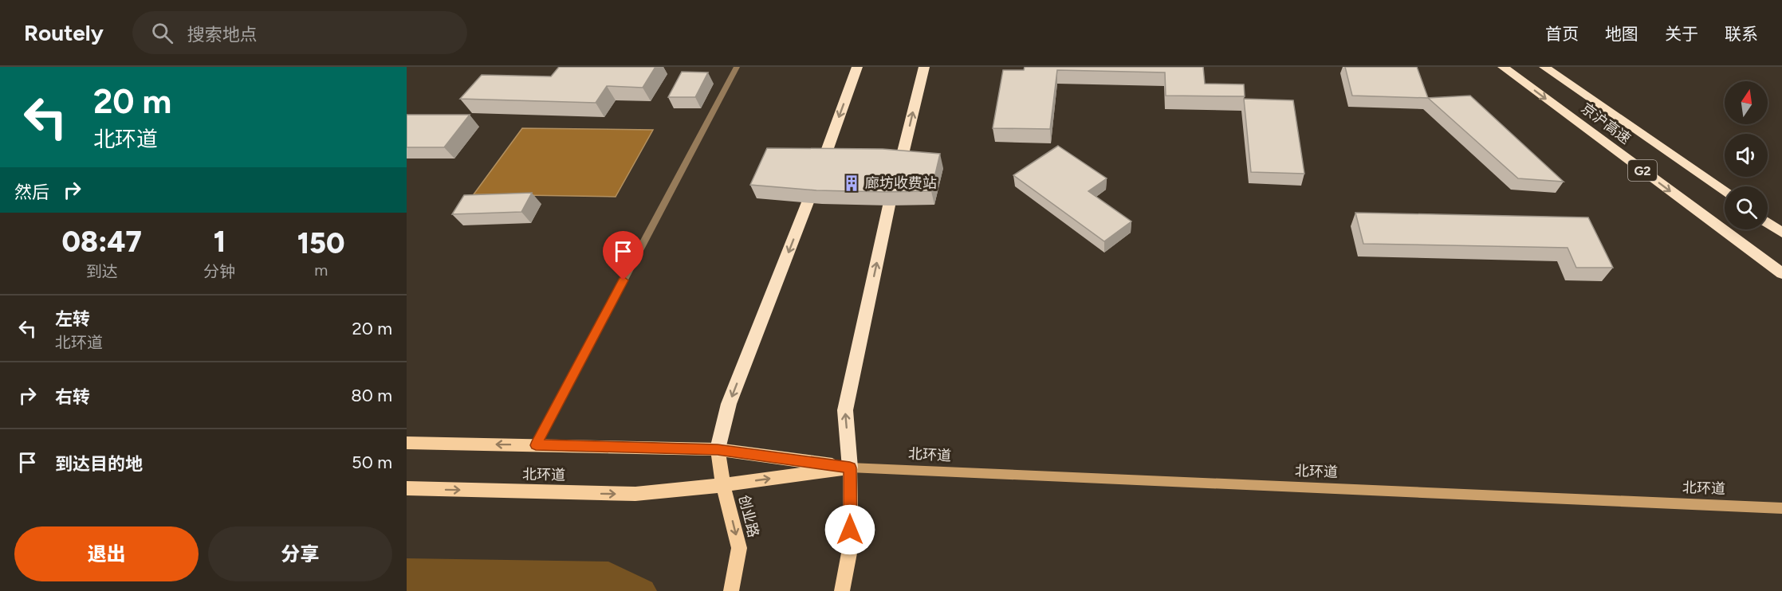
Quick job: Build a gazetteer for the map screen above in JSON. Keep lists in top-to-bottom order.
{
  "streets": {
    "highway": [
      "京沪高速",
      "G2",
      "北环道",
      "创业路"
    ]
  },
  "crossings": [
    ["北环道", "创业路"]
  ],
  "places": {
    "building": ["廊坊收费站"]
  },
  "north": "top",
  "page": {
    "header": "Routely",
    "search": "搜索地点",
    "nav": [
      "首页",
      "地图",
      "关于",
      "联系"
    ],
    "turn": ["20 m", "北环道"],
    "then": "然后",
    "eta": [
      "08:47",
      "到达",
      "1",
      "分钟",
      "150",
      "m"
    ],
    "list": [
      {
        "name": "左转",
        "note": "北环道",
        "value": "20 m"
      },
      {
        "name": "右转",
        "value": "80 m"
      },
      {
        "name": "到达目的地",
        "value": "50 m"
      }
    ],
    "buttons": ["退出", "分享"]
  }
}
